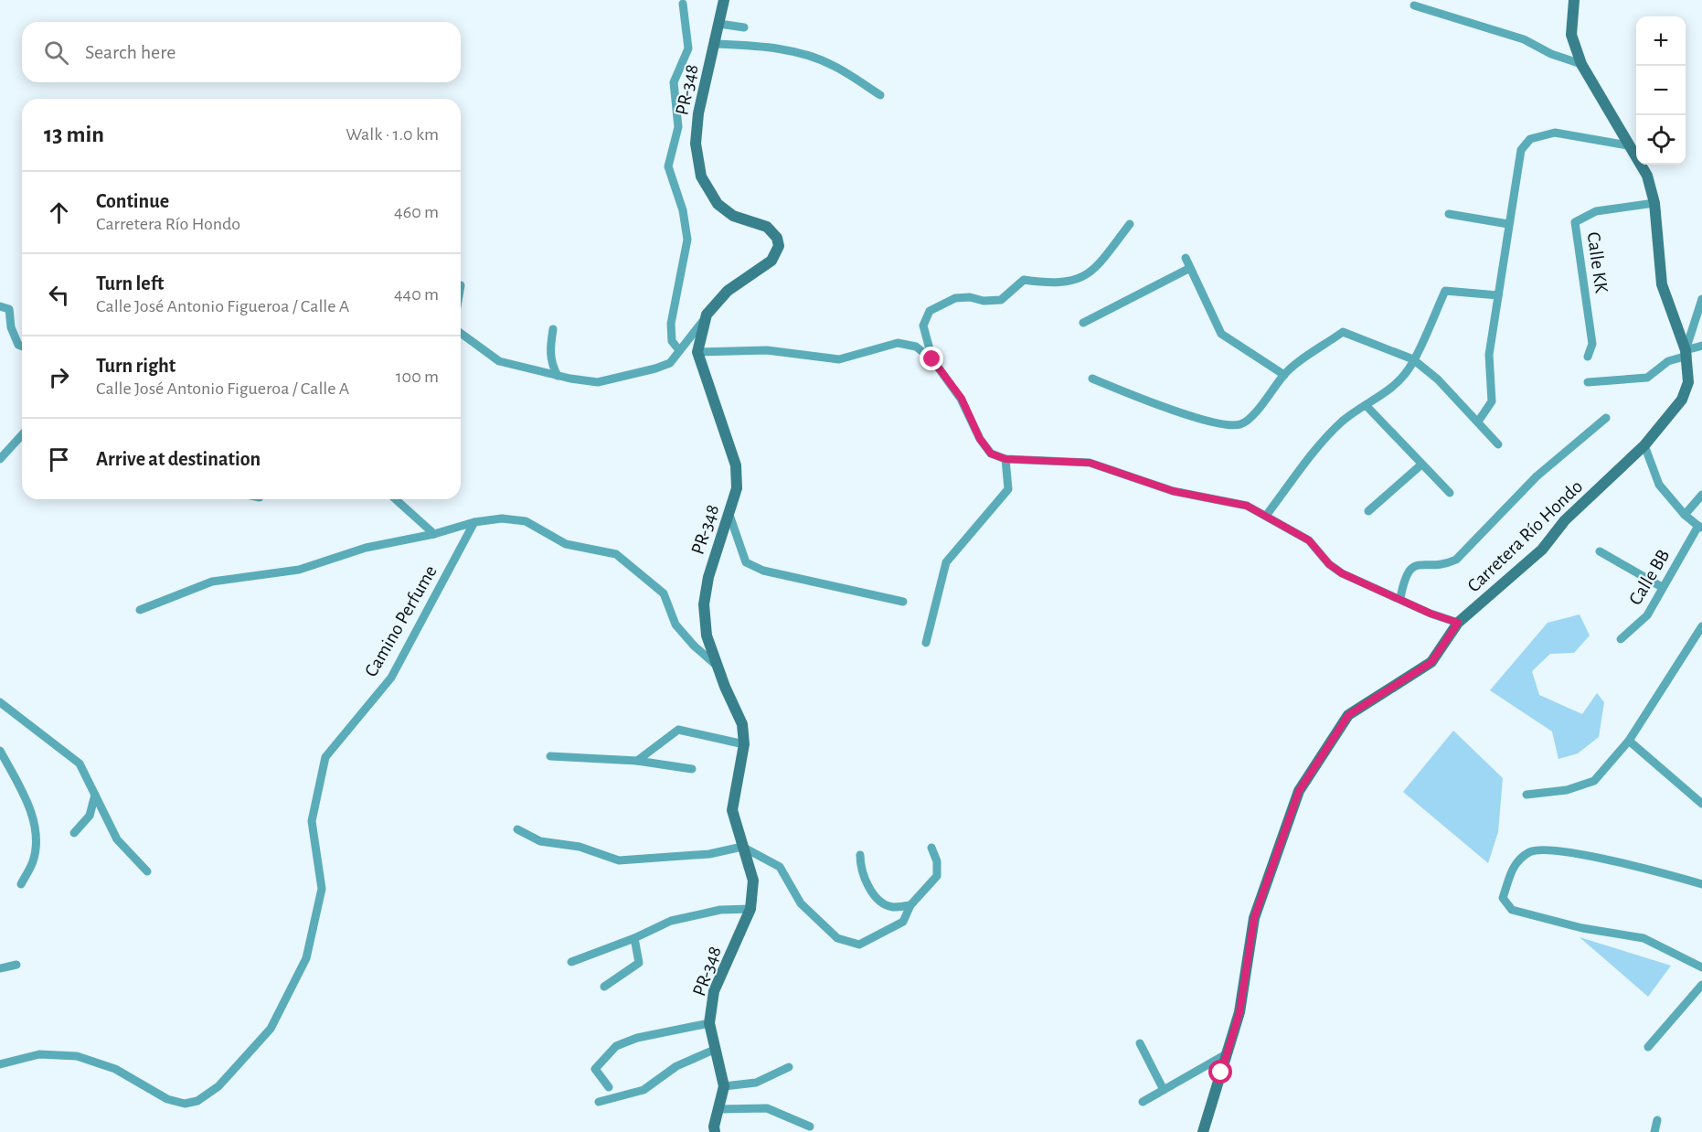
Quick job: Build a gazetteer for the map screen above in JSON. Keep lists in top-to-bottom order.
{
  "streets": {
    "street": [
      "PR-348",
      "Calle KK",
      "Carretera Río Hondo",
      "Calle BB",
      "Camino Perfume"
    ]
  },
  "crossings": [
    ["Calle KK", "Carretera Río Hondo"]
  ],
  "page": {
    "map_buttons": ["+", "−"],
    "search": "Search here",
    "heading": ["13 min", "Walk · 1.0 km"],
    "list": [
      ["Continue", "Carretera Río Hondo", "460 m"],
      ["Turn left", "Calle José Antonio Figueroa / Calle A", "440 m"],
      ["Turn right", "Calle José Antonio Figueroa / Calle A", "100 m"],
      "Arrive at destination"
    ]
  }
}
